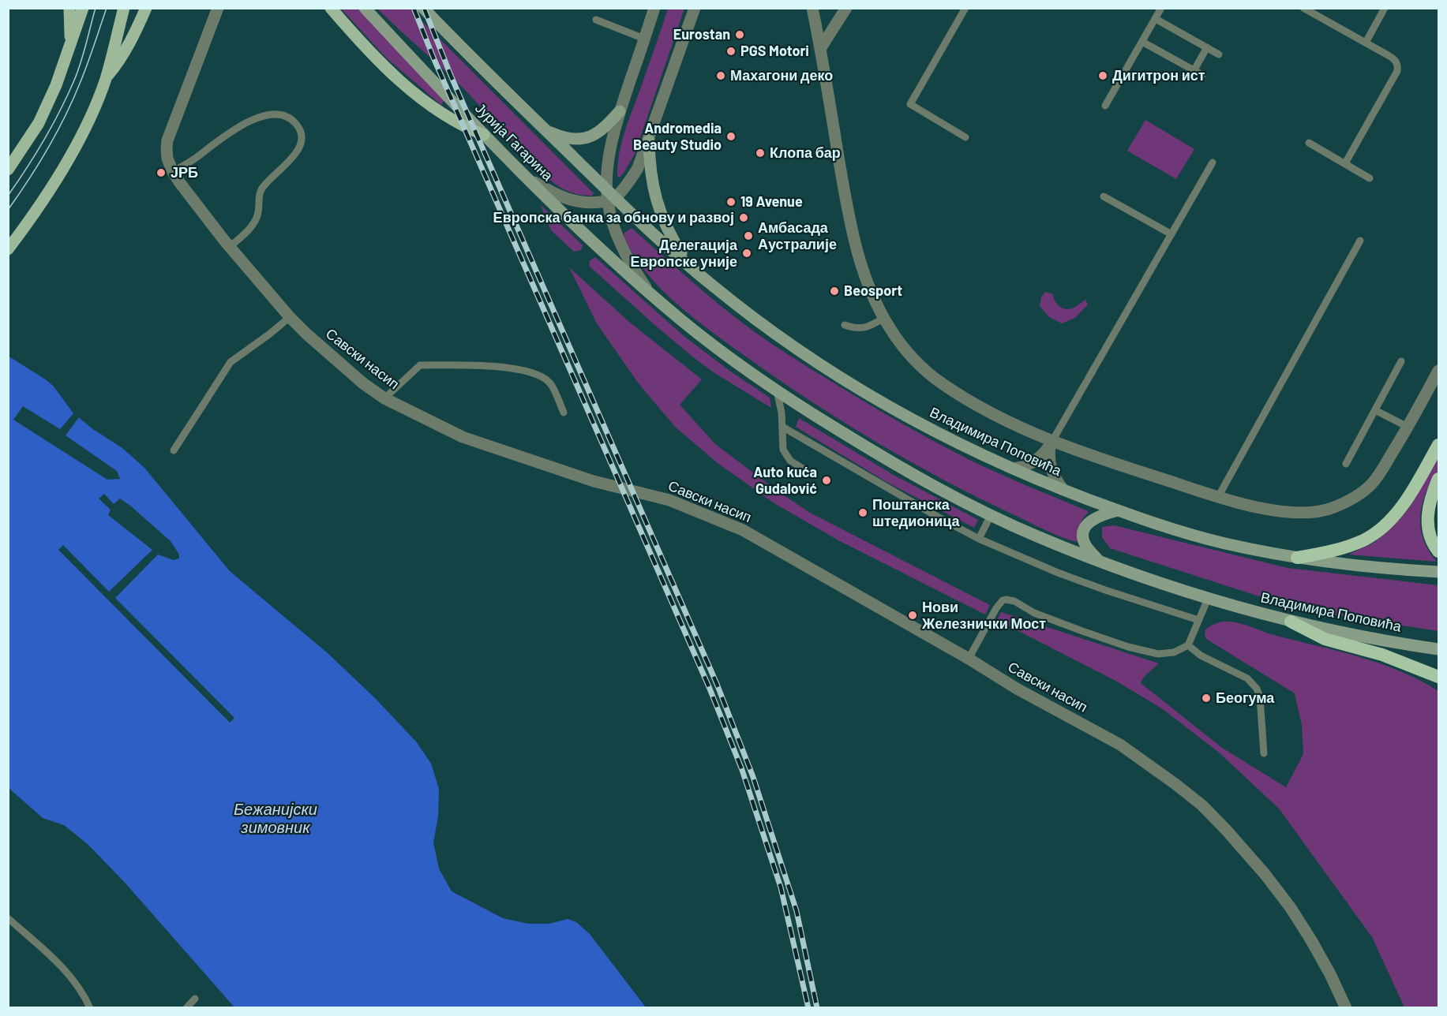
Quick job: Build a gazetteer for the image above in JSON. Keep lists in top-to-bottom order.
{
  "streets": {
    "main road": ["Јурија Гагарина", "Владимира Поповића"],
    "street": ["Савски насип"]
  },
  "crossings": [
    ["Јурија Гагарина", "Владимира Поповића"]
  ],
  "water": ["Бежанијски зимовник"],
  "places": [
    "Eurostan",
    "PGS Motori",
    "Махагони деко",
    "Дигитрон ист",
    "Andromedia Beauty Studio",
    "Клопа бар",
    "ЈРБ",
    "19 Avenue",
    "Европска банка за обнову и развој",
    "Амбасада Аустралије",
    "Делегација Европске уније",
    "Beosport",
    "Auto kuća Gudalović",
    "Поштанска штедионица",
    "Нови Железнички Мост",
    "Беогума"
  ]
}
